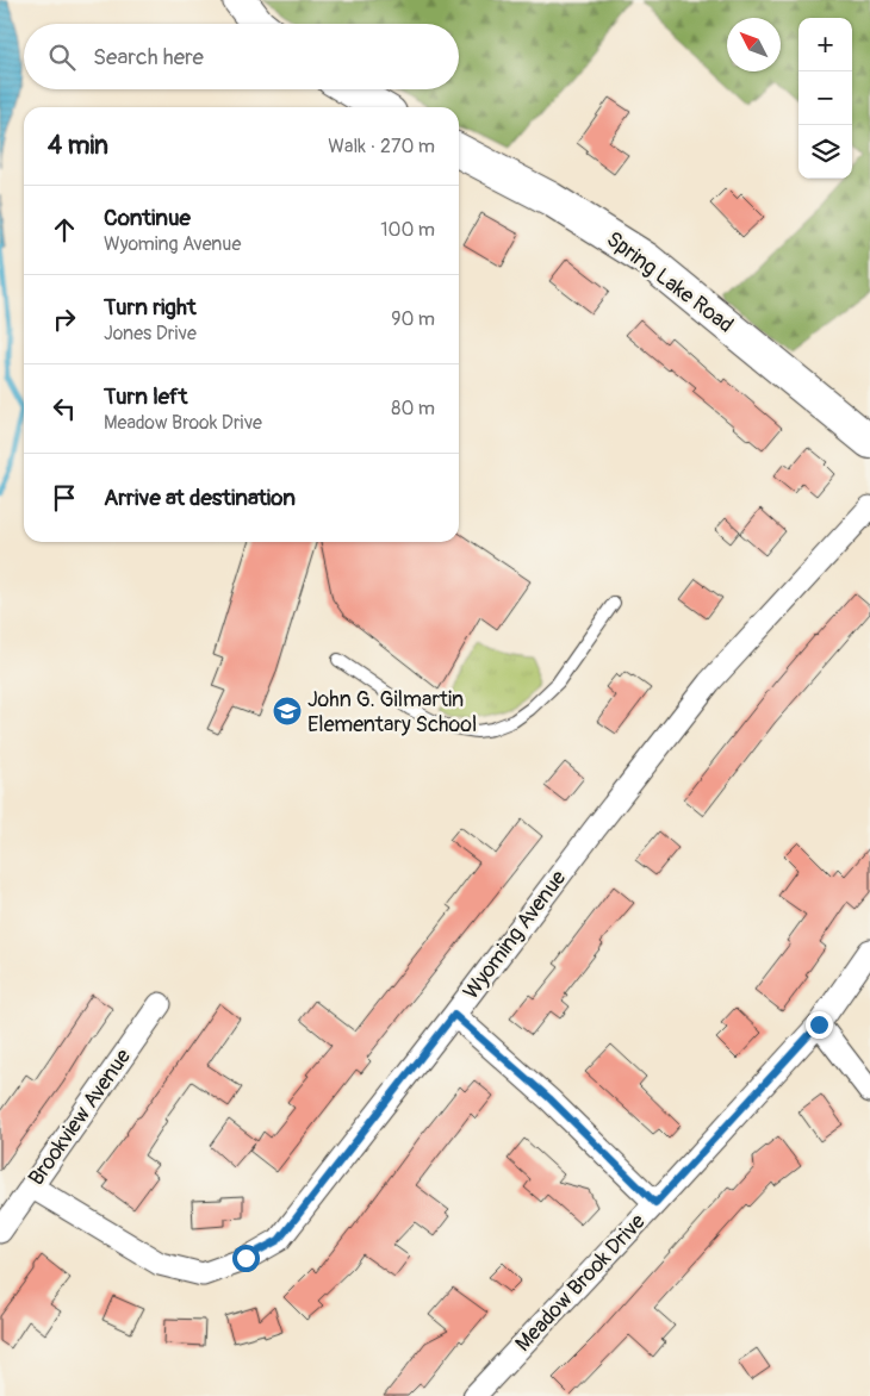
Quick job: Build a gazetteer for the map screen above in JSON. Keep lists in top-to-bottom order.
{
  "streets": {
    "main road": ["Spring Lake Road"],
    "street": ["Wyoming Avenue", "Brookview Avenue", "Meadow Brook Drive"]
  },
  "crossings": [
    ["Wyoming Avenue", "Brookview Avenue"]
  ],
  "places": {
    "school or university": ["John G. Gilmartin Elementary School"]
  },
  "north": "top left",
  "page": {
    "map_buttons": ["+", "−"],
    "search": "Search here",
    "heading": ["4 min", "Walk · 270 m"],
    "list": [
      ["Continue", "Wyoming Avenue", "100 m"],
      ["Turn right", "Jones Drive", "90 m"],
      ["Turn left", "Meadow Brook Drive", "80 m"],
      "Arrive at destination"
    ]
  }
}
